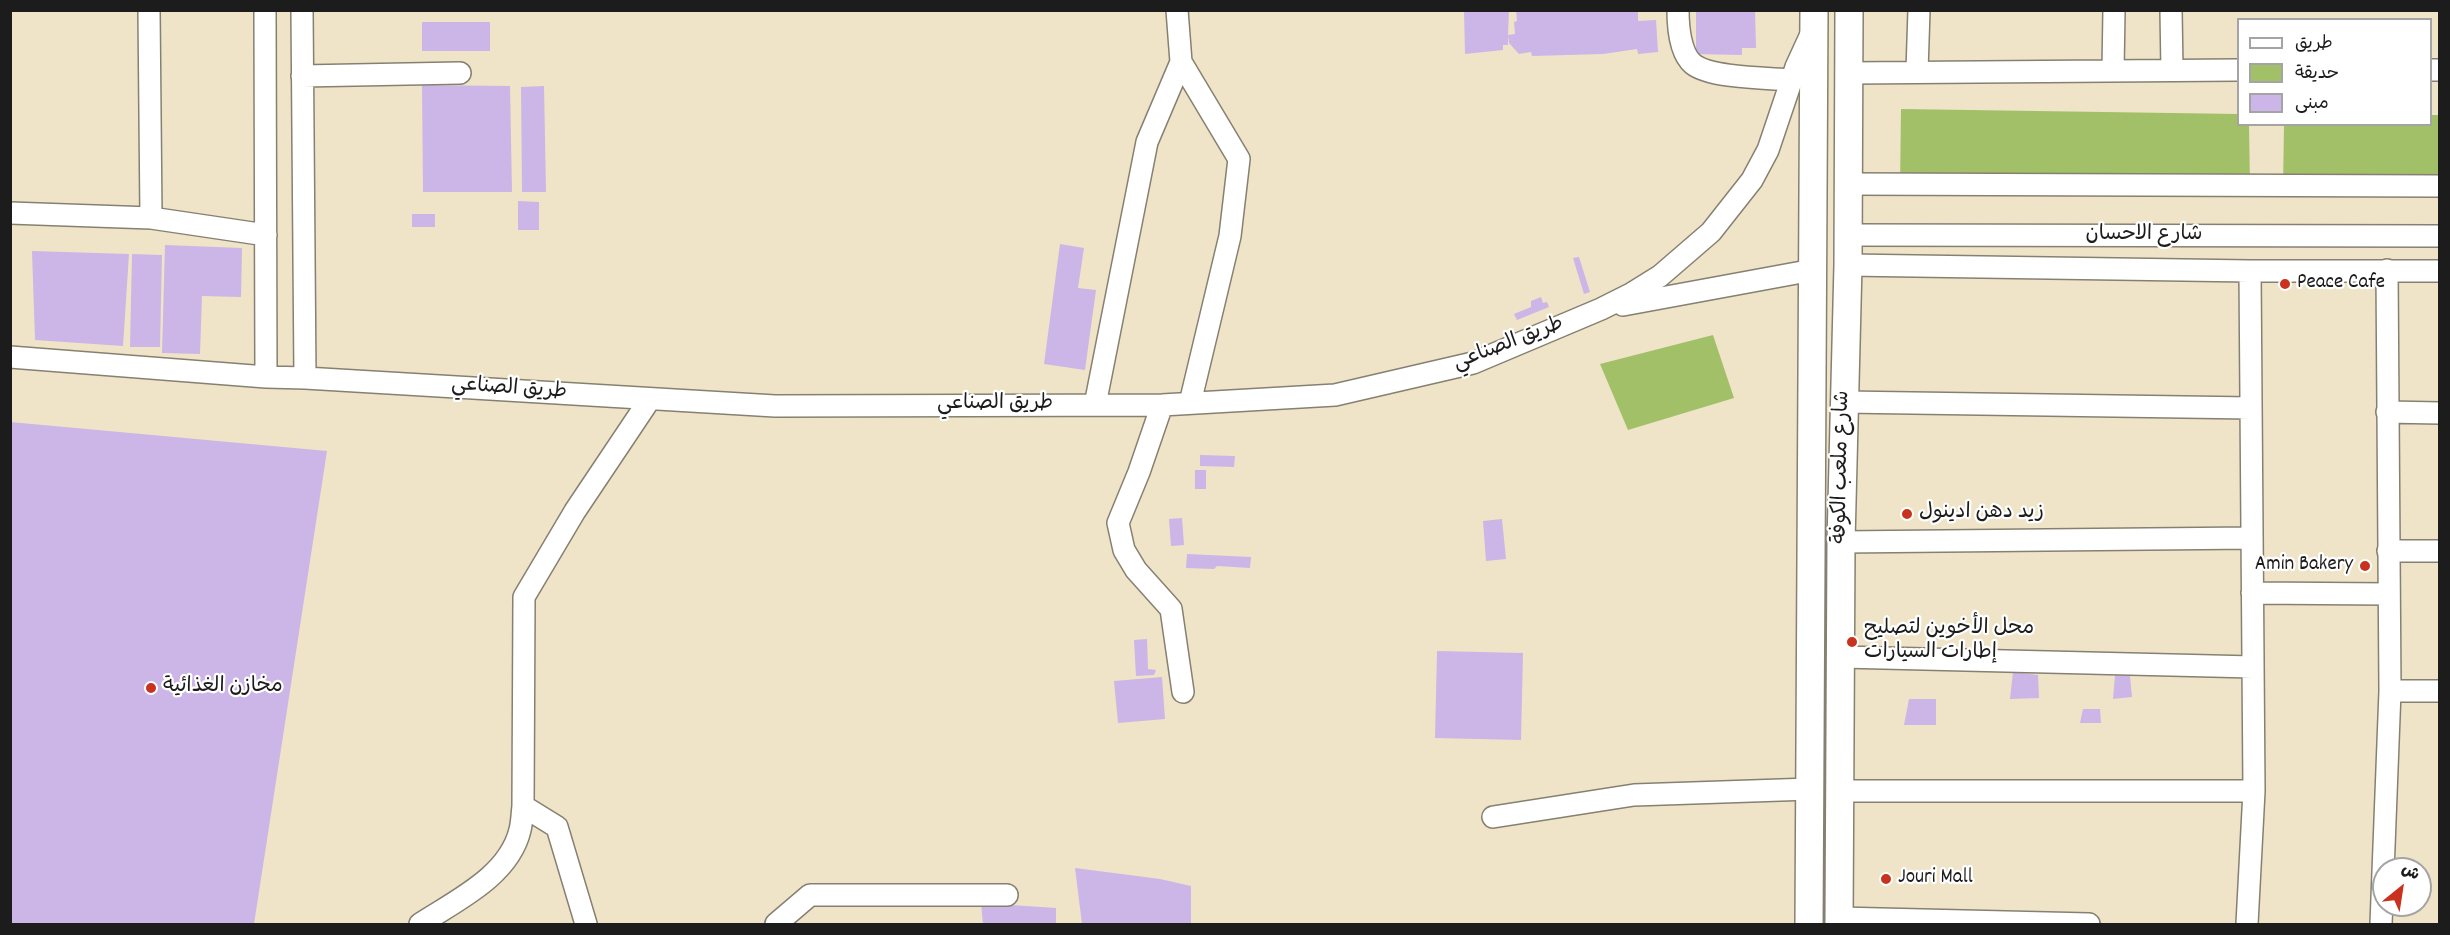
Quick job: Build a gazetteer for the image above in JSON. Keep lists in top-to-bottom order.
{
  "streets": {
    "main road": ["شارع ملعب الكوفة"],
    "street": ["شارع الاحسان", "طريق الصناعي"]
  },
  "crossings": [
    ["شارع الاحسان", "شارع ملعب الكوفة"],
    ["طريق الصناعي", "شارع ملعب الكوفة"]
  ],
  "places": [
    "Peace Cafe",
    "زيد دهن ادينول",
    "Amin Bakery",
    "محل الأخوين لتصليح إطارات السيارات",
    "مخازن الغذائية",
    "Jouri Mall"
  ],
  "legend": ["طريق", "حديقة", "مبنى"],
  "north": "top right"
}
